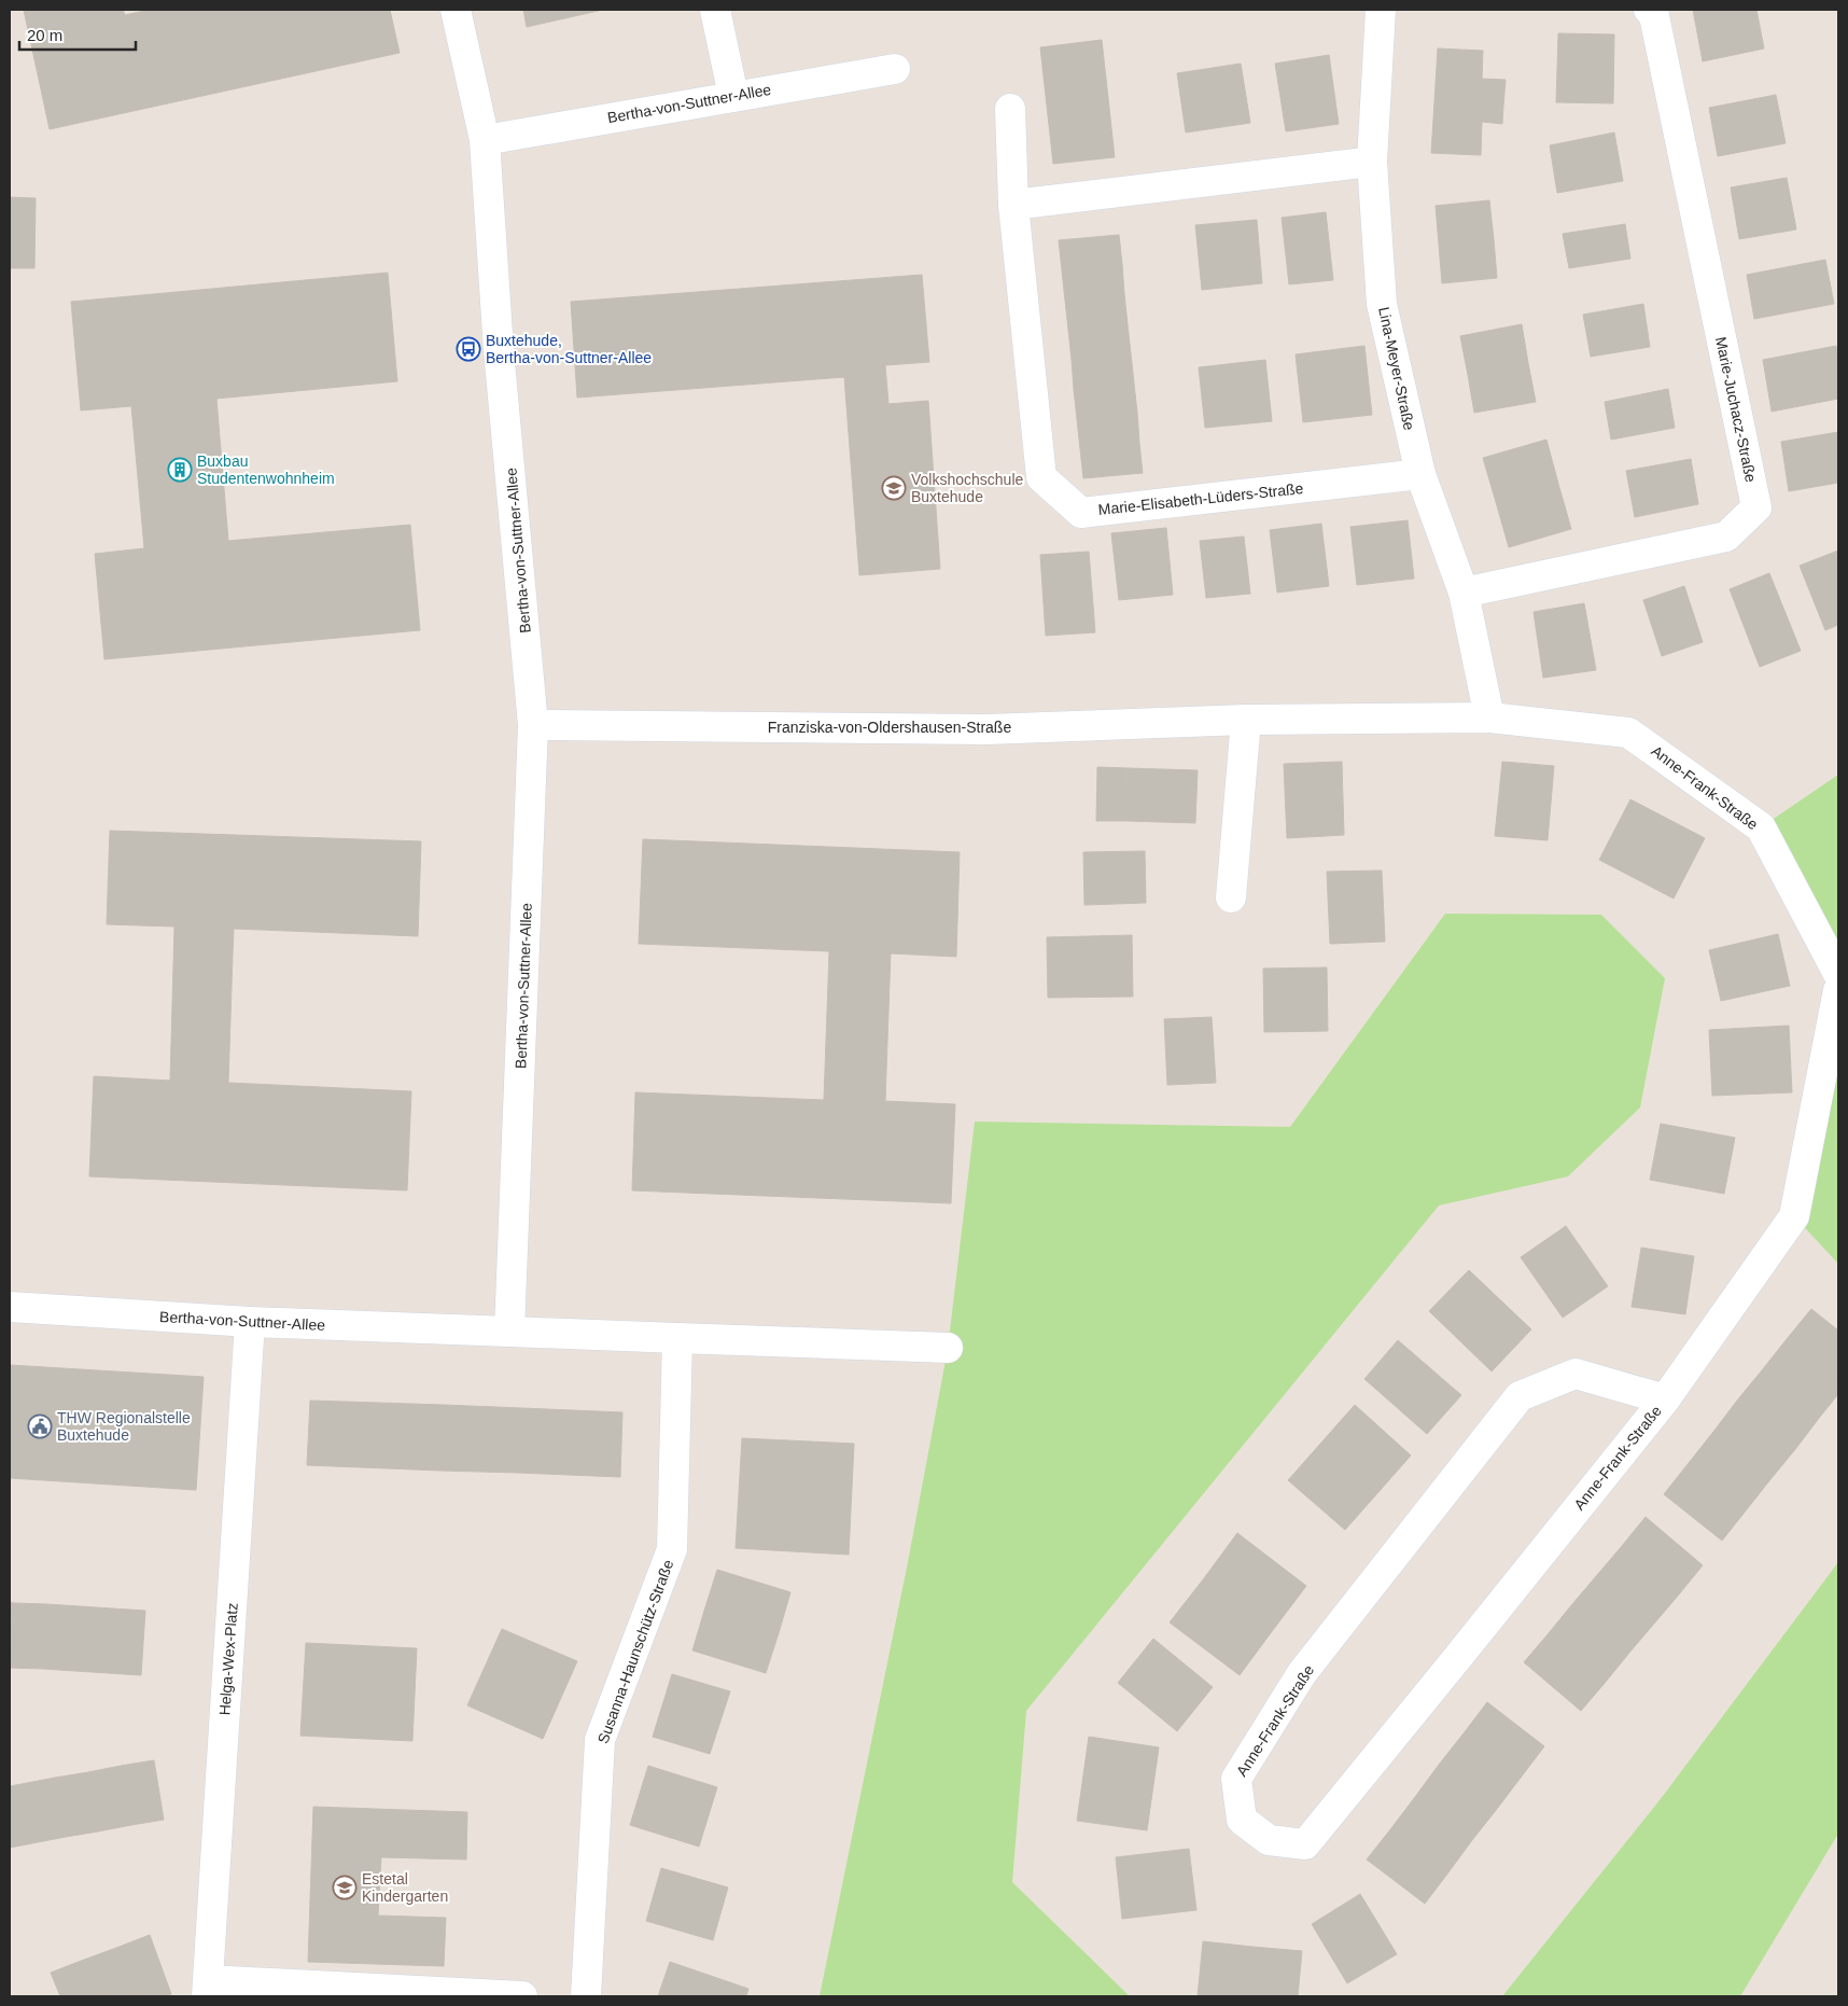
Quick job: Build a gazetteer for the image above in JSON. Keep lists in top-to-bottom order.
{
  "streets": {
    "street": [
      "Bertha-von-Suttner-Allee",
      "Lina-Meyer-Straße",
      "Marie-Juchacz-Straße",
      "Marie-Elisabeth-Lüders-Straße",
      "Franziska-von-Oldershausen-Straße",
      "Anne-Frank-Straße",
      "Susanna-Haunschütz-Straße",
      "Helga-Wex-Platz"
    ]
  },
  "crossings": [
    ["Bertha-von-Suttner-Allee", "Franziska-von-Oldershausen-Straße"],
    ["Bertha-von-Suttner-Allee", "Helga-Wex-Platz"],
    ["Lina-Meyer-Straße", "Marie-Juchacz-Straße"],
    ["Lina-Meyer-Straße", "Marie-Elisabeth-Lüders-Straße"],
    ["Lina-Meyer-Straße", "Franziska-von-Oldershausen-Straße"],
    ["Lina-Meyer-Straße", "Anne-Frank-Straße"],
    ["Franziska-von-Oldershausen-Straße", "Anne-Frank-Straße"]
  ],
  "places": {
    "bus stop": ["Buxtehude, Bertha-von-Suttner-Allee"],
    "building": ["Buxbau Studentenwohnheim"],
    "school or university": ["Volkshochschule Buxtehude", "Estetal Kindergarten"],
    "public building": ["THW Regionalstelle Buxtehude"]
  },
  "scale_bar": "20 m"
}
